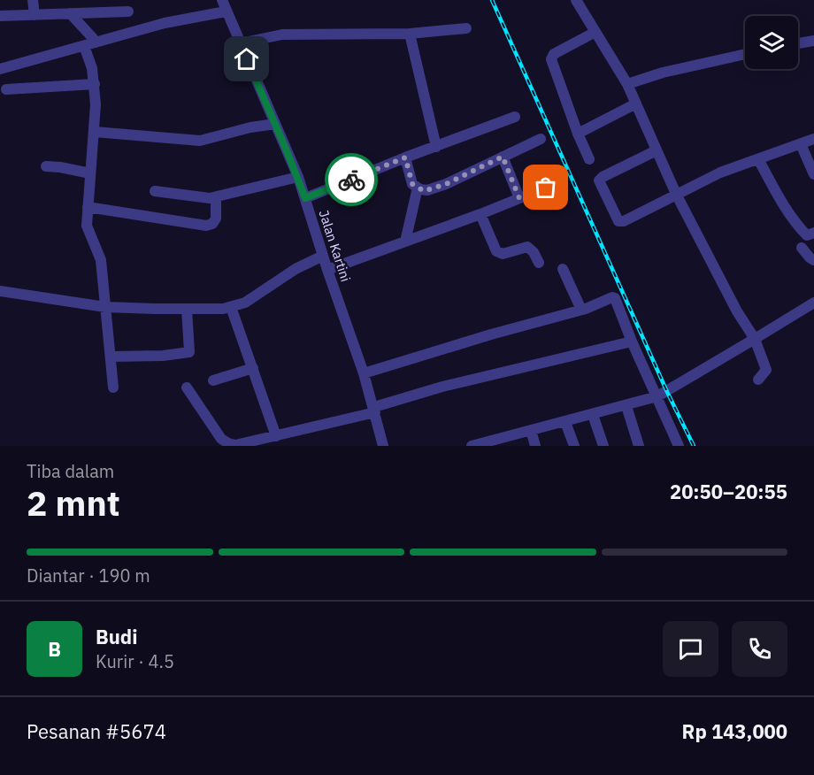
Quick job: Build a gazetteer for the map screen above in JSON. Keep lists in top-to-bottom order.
{
  "streets": {
    "street": ["Jalan Kartini"]
  },
  "page": {
    "heading": ["2 mnt", "Tiba dalam", "20:50–20:55"],
    "panel": [
      "Budi",
      "Kurir · 4.5",
      "Pesanan #5674",
      "Rp 143,000"
    ],
    "bar": "Diantar · 190 m",
    "round": "B"
  }
}
